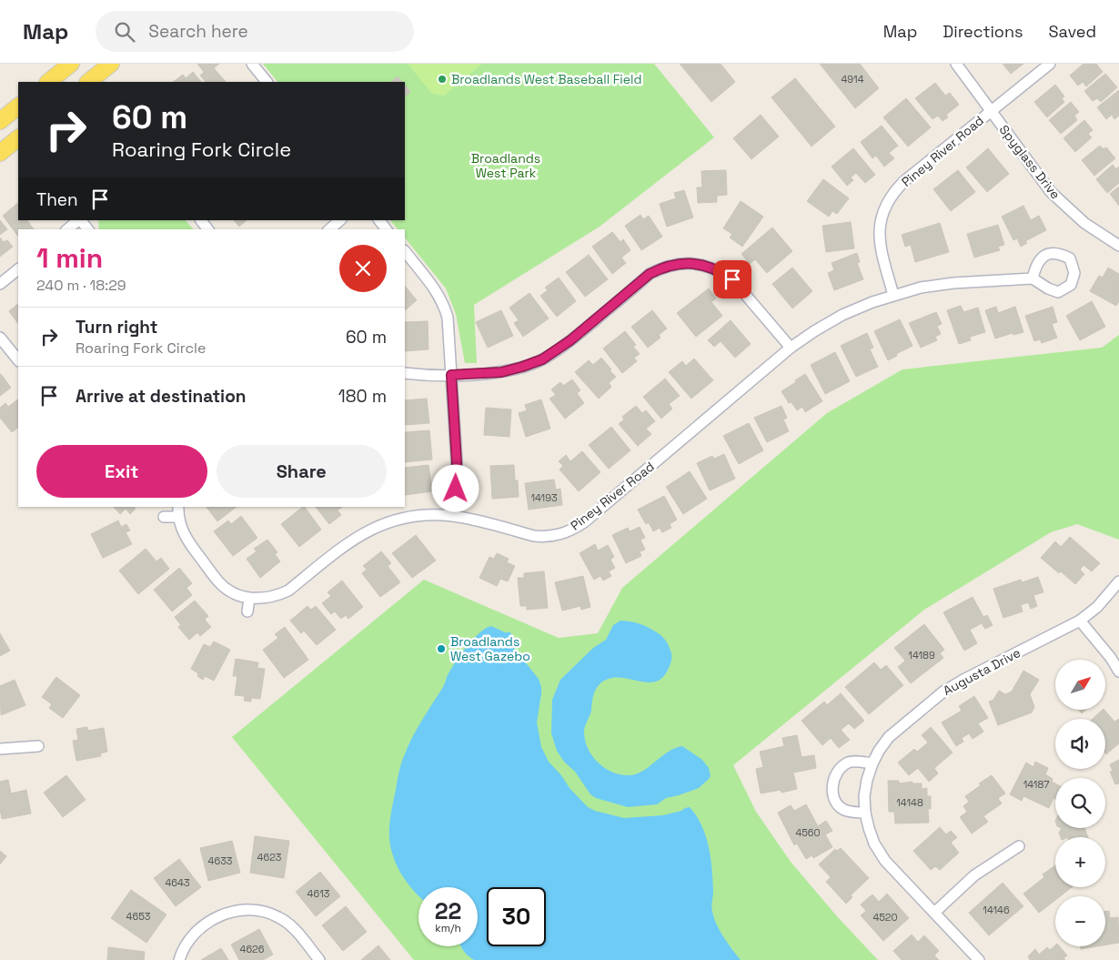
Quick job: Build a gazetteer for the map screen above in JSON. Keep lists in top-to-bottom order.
{
  "streets": {
    "street": ["Piney River Road", "Spyglass Drive", "Augusta Drive"]
  },
  "crossings": [
    ["Piney River Road", "Spyglass Drive"]
  ],
  "parks": ["Broadlands West Park"],
  "places": ["Broadlands West Baseball Field", "Broadlands West Gazebo"],
  "house_numbers": [
    "4914",
    "14193",
    "14189",
    "14187",
    "14148",
    "4560",
    "4623",
    "4633",
    "4643",
    "4613",
    "14146",
    "4653",
    "4520",
    "4626"
  ],
  "north": "top right",
  "page": {
    "header": "Map",
    "search": "Search here",
    "nav": ["Map", "Directions", "Saved"],
    "turn": ["60 m", "Roaring Fork Circle"],
    "then": "Then",
    "heading": ["1 min", "240 m · 18:29"],
    "list": [
      {
        "name": "Turn right",
        "note": "Roaring Fork Circle",
        "value": "60 m"
      },
      {
        "name": "Arrive at destination",
        "value": "180 m"
      }
    ],
    "buttons": ["Exit", "Share"],
    "map_buttons": ["+", "−"],
    "speed": "22 km/h",
    "limit": "30"
  }
}
